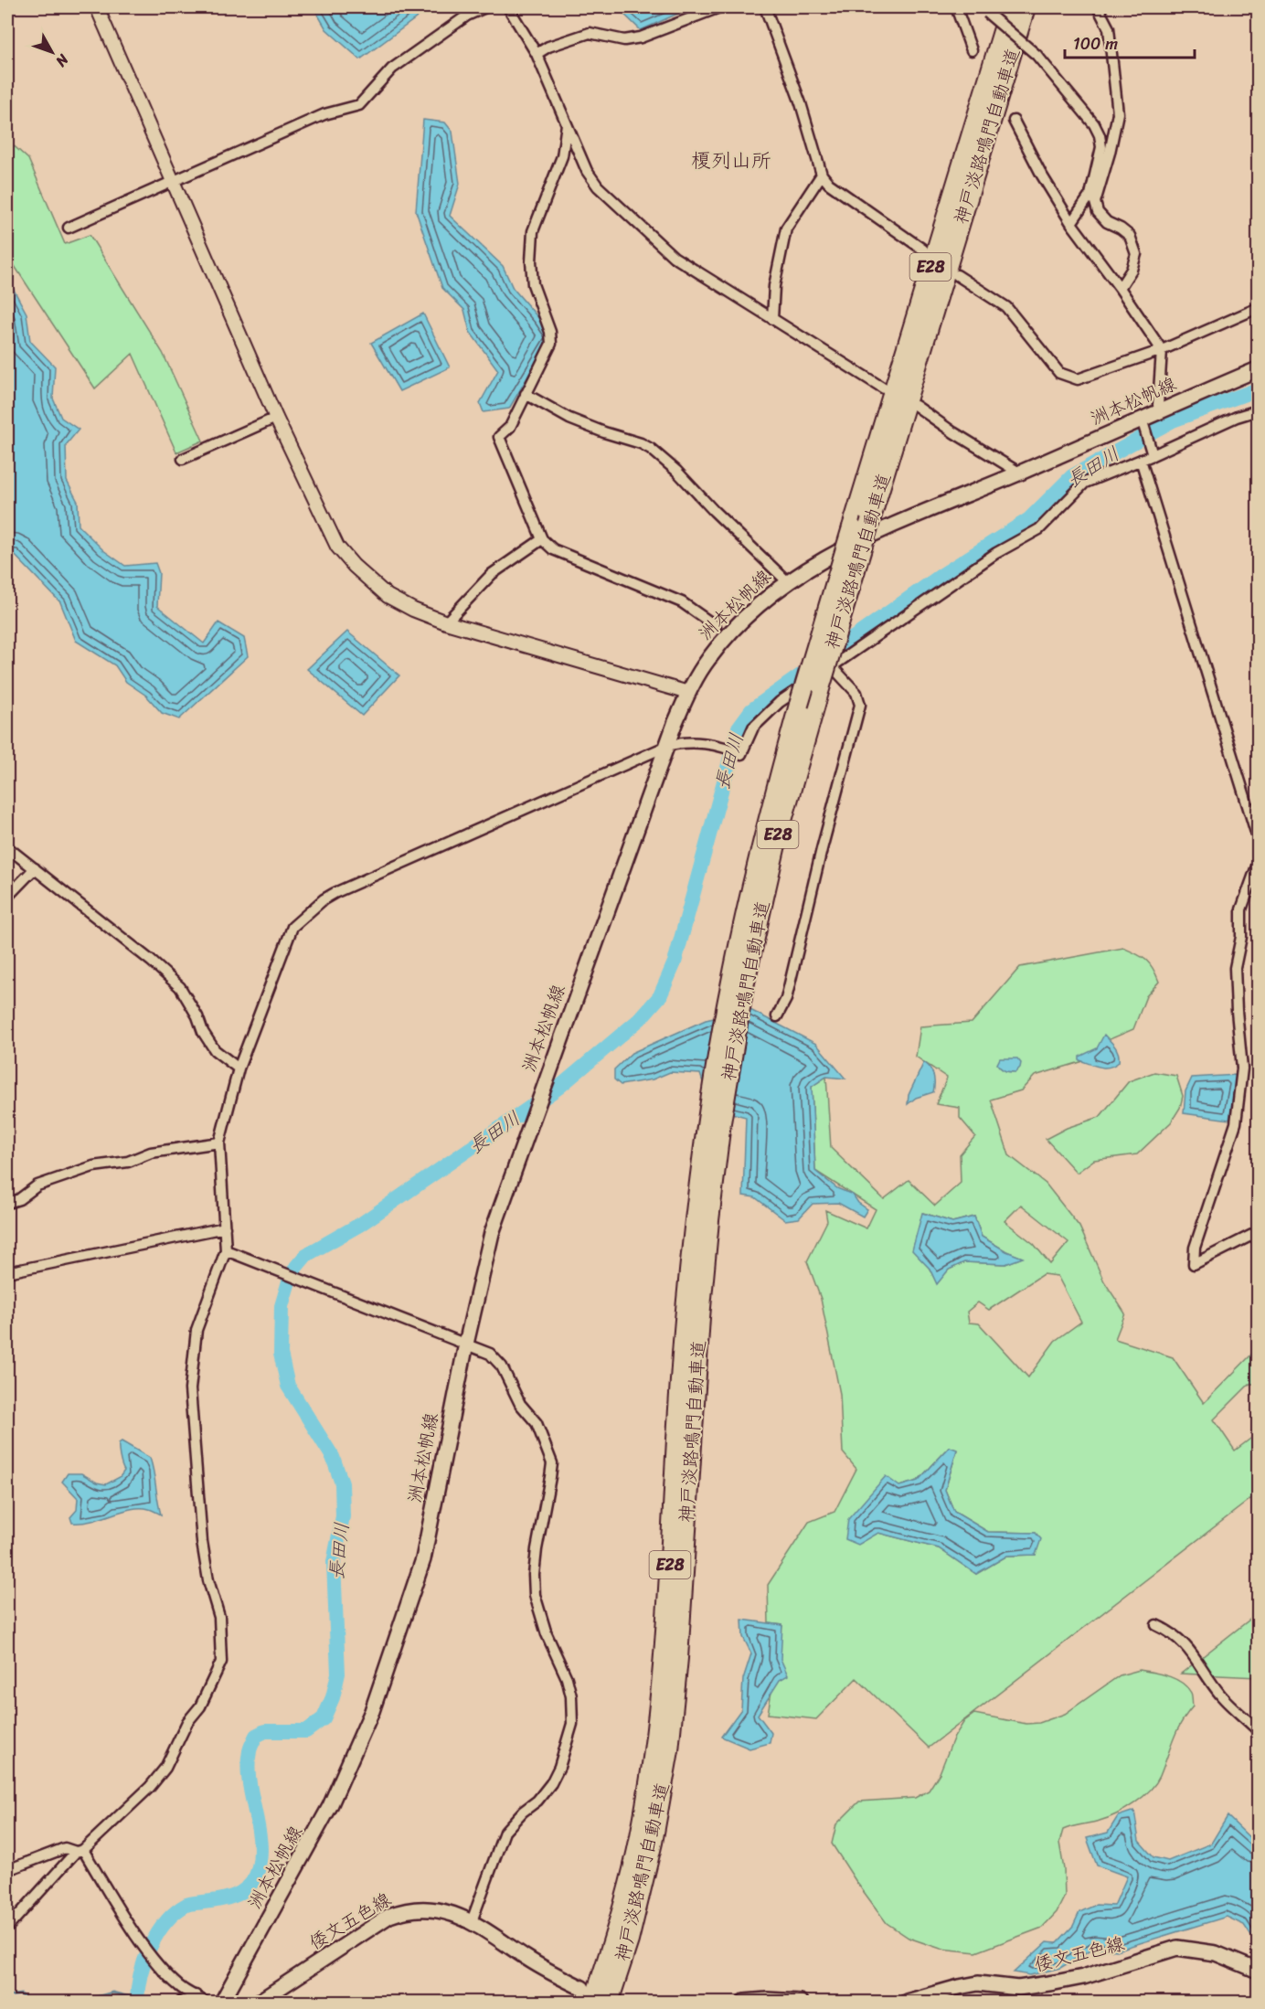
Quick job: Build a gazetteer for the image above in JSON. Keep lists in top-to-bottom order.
{
  "streets": {
    "highway": ["神戸淡路鳴門自動車道", "E28"],
    "main road": ["洲本松帆線", "倭文五色線"]
  },
  "crossings": [
    ["神戸淡路鳴門自動車道", "倭文五色線"]
  ],
  "districts": ["榎列山所"],
  "water": ["長田川"],
  "scale_bar": "100 m",
  "north": "bottom right"
}
